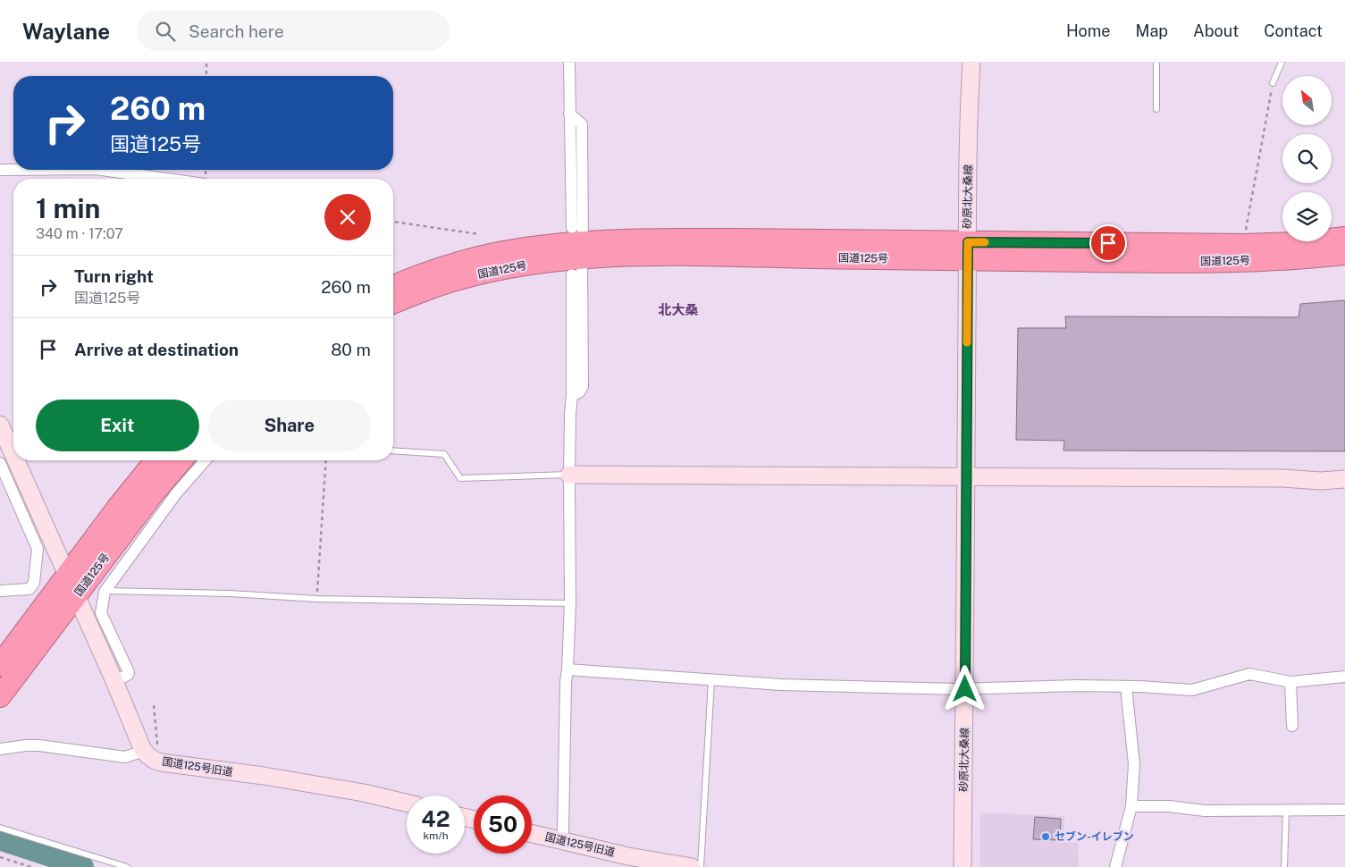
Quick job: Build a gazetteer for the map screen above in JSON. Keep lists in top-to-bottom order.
{
  "streets": {
    "highway": ["国道125号"],
    "street": ["砂原北大桑線", "国道125号旧道"]
  },
  "crossings": [
    ["砂原北大桑線", "国道125号"]
  ],
  "districts": ["北大桑"],
  "places": ["セブン-イレブン"],
  "north": "top left",
  "page": {
    "header": "Waylane",
    "search": "Search here",
    "nav": [
      "Home",
      "Map",
      "About",
      "Contact"
    ],
    "turn": ["260 m", "国道125号"],
    "heading": ["1 min", "340 m · 17:07"],
    "list": [
      {
        "name": "Turn right",
        "note": "国道125号",
        "value": "260 m"
      },
      {
        "name": "Arrive at destination",
        "value": "80 m"
      }
    ],
    "buttons": ["Exit", "Share"],
    "speed": "42 km/h",
    "limit": "50"
  }
}
